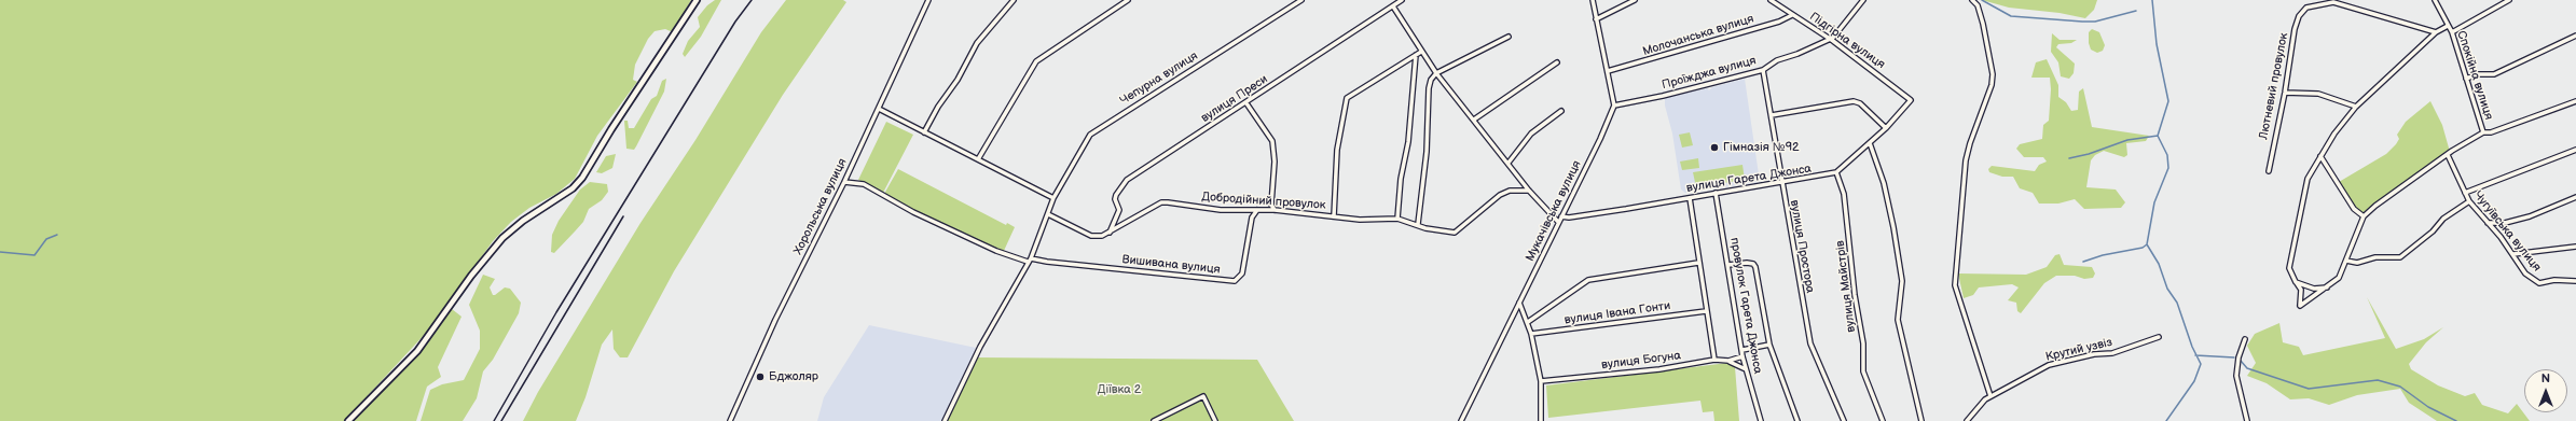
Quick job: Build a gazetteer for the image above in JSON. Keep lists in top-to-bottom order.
{
  "streets": {
    "street": [
      "Молочанська вулиця",
      "Підгірна вулиця",
      "Проїжджа вулиця",
      "Спокійна вулиця",
      "Чепурна вулиця",
      "Лютневий провулок",
      "вулиця Преси",
      "вулиця Гарета Джонса",
      "Добродійний провулок",
      "Хорольська вулиця",
      "Мукачівська вулиця",
      "Чугуївська вулиця",
      "вулиця Простора",
      "Вишивана вулиця",
      "вулиця Майстрів",
      "провулок Гарета Джонса",
      "вулиця Івана Гонти",
      "Крутий узвіз",
      "вулиця Богуна"
    ]
  },
  "crossings": [
    ["Молочанська вулиця", "Підгірна вулиця"],
    ["Підгірна вулиця", "Проїжджа вулиця"],
    ["Підгірна вулиця", "вулиця Гарета Джонса"],
    ["Проїжджа вулиця", "Мукачівська вулиця"],
    ["Проїжджа вулиця", "вулиця Простора"],
    ["Чепурна вулиця", "Добродійний провулок"],
    ["Чепурна вулиця", "Вишивана вулиця"],
    ["вулиця Преси", "Добродійний провулок"],
    ["вулиця Гарета Джонса", "Мукачівська вулиця"],
    ["вулиця Гарета Джонса", "вулиця Простора"],
    ["вулиця Гарета Джонса", "вулиця Майстрів"],
    ["вулиця Гарета Джонса", "провулок Гарета Джонса"],
    ["Добродійний провулок", "Вишивана вулиця"],
    ["Хорольська вулиця", "Вишивана вулиця"],
    ["провулок Гарета Джонса", "вулиця Богуна"]
  ],
  "parks": ["Діївка 2"],
  "places": ["Гімназія №92", "Бджоляр"],
  "north": "top"
}
